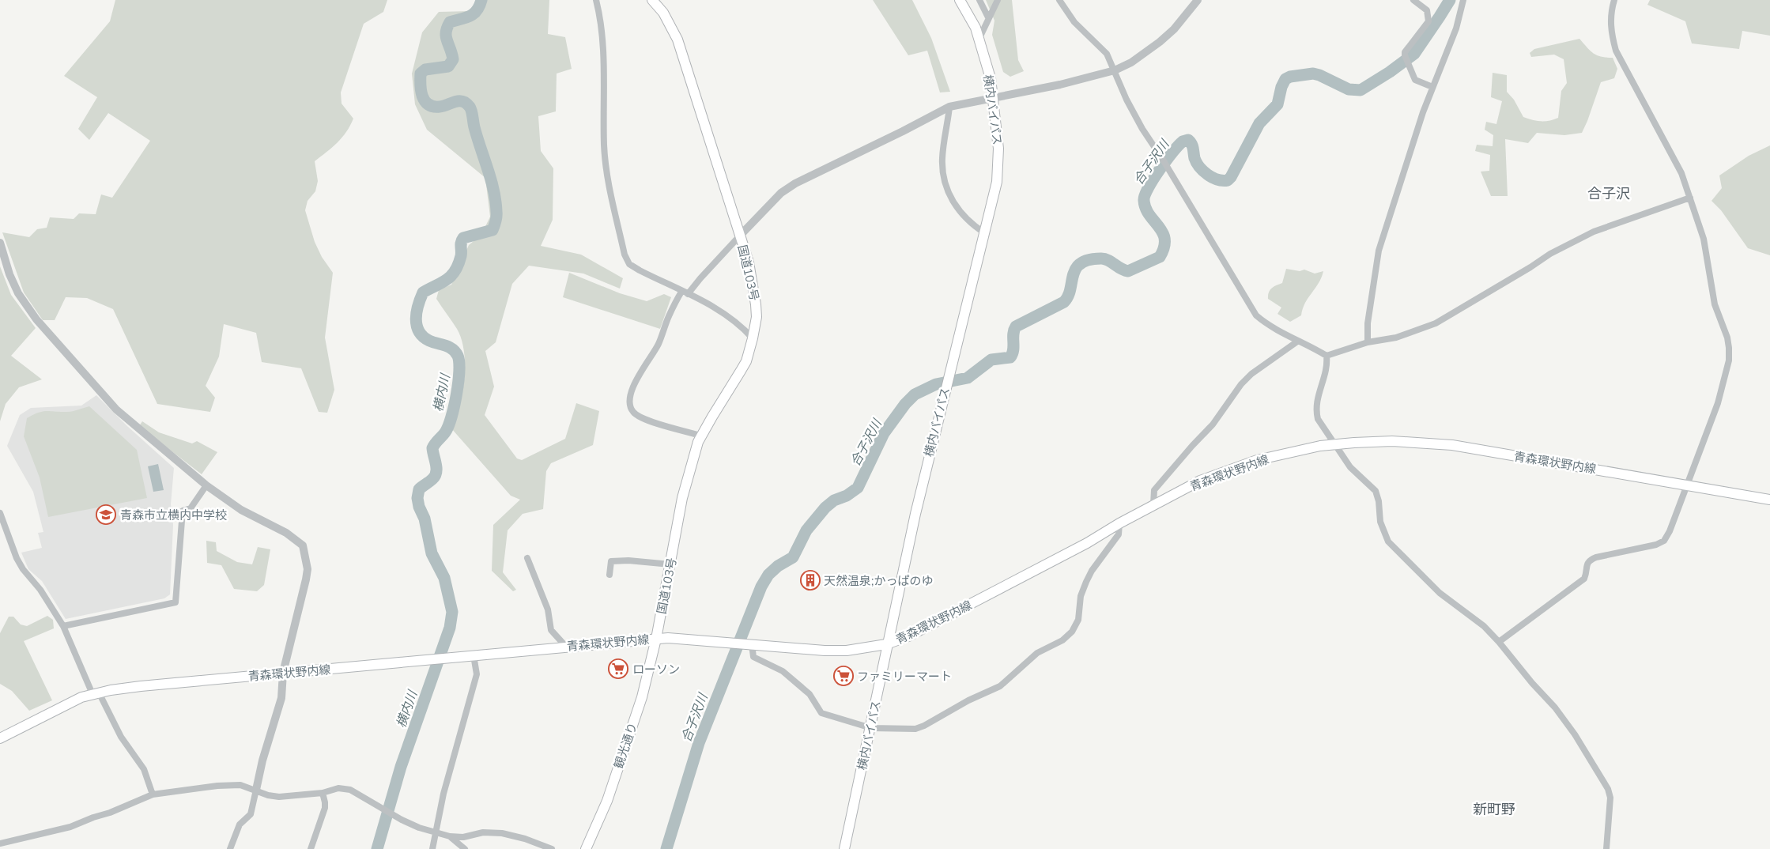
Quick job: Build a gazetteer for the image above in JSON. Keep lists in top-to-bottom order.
{
  "streets": {
    "main road": [
      "横内バイパス",
      "国道103号",
      "青森環状野内線",
      "観光通り"
    ]
  },
  "crossings": [
    ["横内バイパス", "青森環状野内線"],
    ["国道103号", "青森環状野内線"],
    ["国道103号", "観光通り"],
    ["青森環状野内線", "観光通り"]
  ],
  "districts": ["合子沢", "新町野"],
  "water": ["合子沢川", "横内川"],
  "places": {
    "school or university": ["青森市立横内中学校"],
    "building": ["天然温泉;かっぱのゆ"],
    "supermarket": ["ローソン", "ファミリーマート"]
  }
}
